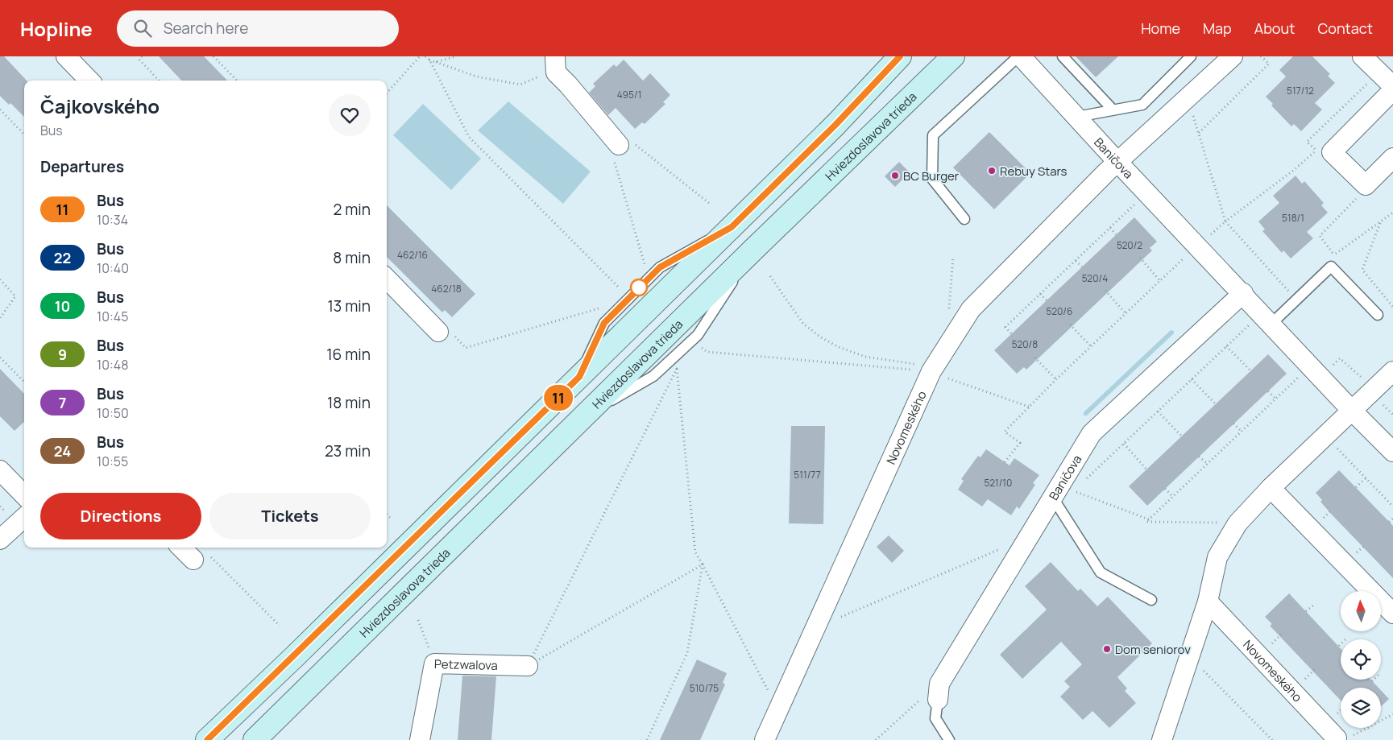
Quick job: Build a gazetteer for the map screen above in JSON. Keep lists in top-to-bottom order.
{
  "streets": {
    "street": [
      "Hviezdoslavova trieda",
      "Baničova",
      "Novomeského",
      "Petzwalova"
    ]
  },
  "crossings": [
    ["Baničova", "Novomeského"]
  ],
  "places": ["Rebuy Stars", "BC Burger", "Dom seniorov"],
  "lines": ["bus line 11"],
  "house_numbers": [
    "517/12",
    "495/1",
    "518/1",
    "520/2",
    "462/16",
    "520/4",
    "462/18",
    "520/6",
    "520/8",
    "511/77",
    "521/10",
    "510/75"
  ],
  "north": "top",
  "page": {
    "header": "Hopline",
    "search": "Search here",
    "nav": [
      "Home",
      "Map",
      "About",
      "Contact"
    ],
    "on_map": "11",
    "heading": [
      ["Čajkovského", "Bus"],
      "Departures"
    ],
    "list": [
      {
        "mark": "11",
        "name": "Bus",
        "note": "10:34",
        "value": "2 min"
      },
      {
        "mark": "22",
        "name": "Bus",
        "note": "10:40",
        "value": "8 min"
      },
      {
        "mark": "10",
        "name": "Bus",
        "note": "10:45",
        "value": "13 min"
      },
      {
        "mark": "9",
        "name": "Bus",
        "note": "10:48",
        "value": "16 min"
      },
      {
        "mark": "7",
        "name": "Bus",
        "note": "10:50",
        "value": "18 min"
      },
      {
        "mark": "24",
        "name": "Bus",
        "note": "10:55",
        "value": "23 min"
      }
    ],
    "buttons": ["Directions", "Tickets"]
  }
}
